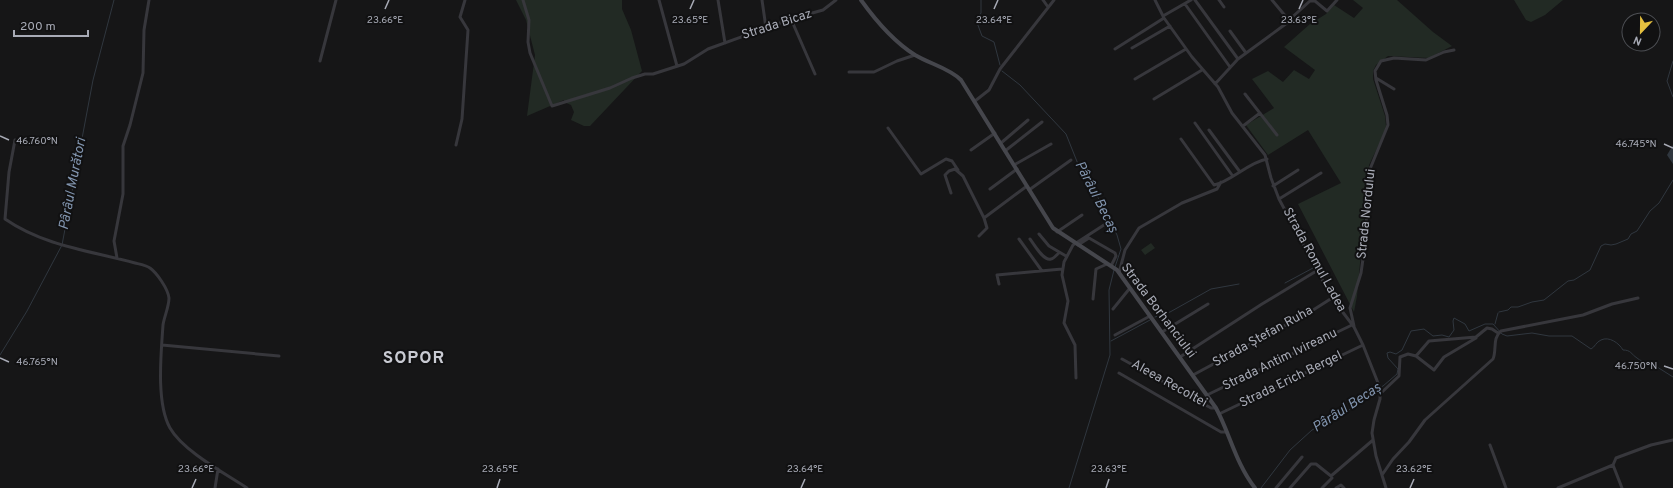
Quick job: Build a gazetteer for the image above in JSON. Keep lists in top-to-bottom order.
{
  "streets": {
    "main road": ["Strada Borhanciului"],
    "street": [
      "Strada Bicaz",
      "Strada Nordului",
      "Strada Romul Ladea",
      "Strada Ștefan Ruha",
      "Strada Antim Ivireanu",
      "Strada Erich Bergel",
      "Aleea Recoltei"
    ]
  },
  "crossings": [
    ["Strada Nordului", "Strada Romul Ladea"],
    ["Strada Nordului", "Strada Antim Ivireanu"],
    ["Strada Romul Ladea", "Strada Ștefan Ruha"],
    ["Strada Romul Ladea", "Strada Antim Ivireanu"],
    ["Strada Romul Ladea", "Strada Erich Bergel"],
    ["Strada Borhanciului", "Strada Ștefan Ruha"],
    ["Strada Borhanciului", "Strada Antim Ivireanu"],
    ["Strada Borhanciului", "Strada Erich Bergel"],
    ["Strada Borhanciului", "Aleea Recoltei"]
  ],
  "districts": ["SOPOR"],
  "water": ["Pârâul Murători", "Pârâul Becaș"],
  "scale_bar": "200 m",
  "north": "bottom",
  "coordinates": [
    "23.66°E",
    "23.65°E",
    "23.64°E",
    "23.63°E",
    "46.760°N",
    "46.745°N",
    "46.765°N",
    "46.750°N",
    "23.62°E"
  ]
}
